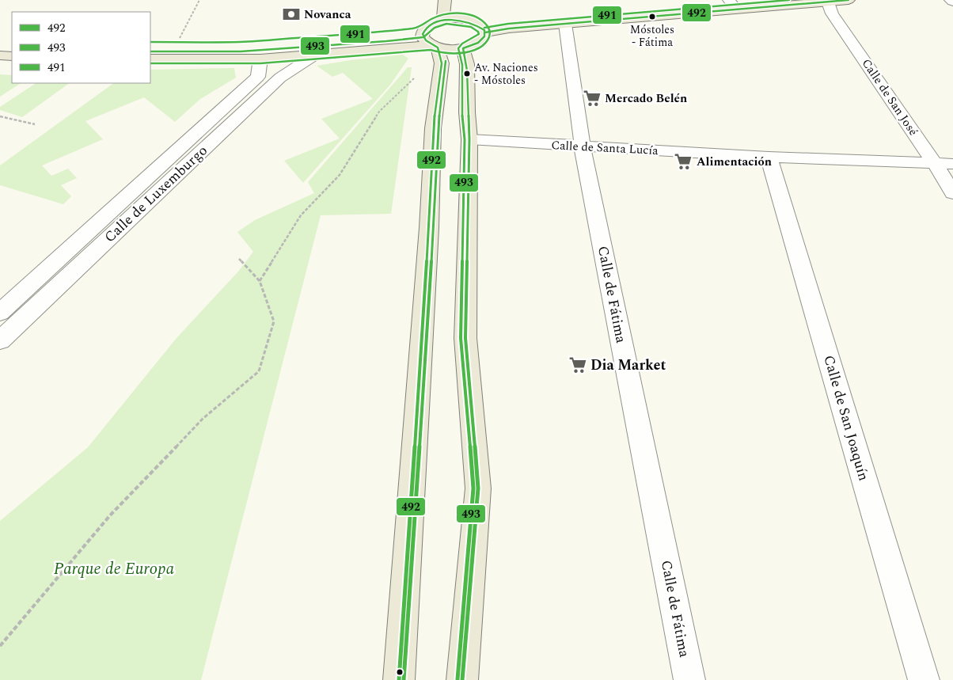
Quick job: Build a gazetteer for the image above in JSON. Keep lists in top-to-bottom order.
{
  "streets": {
    "street": [
      "Calle de San José",
      "Calle de Santa Lucía",
      "Calle de Luxemburgo",
      "Calle de Fátima",
      "Calle de San Joaquín"
    ]
  },
  "crossings": [
    ["Calle de San José", "Calle de Santa Lucía"],
    ["Calle de Santa Lucía", "Calle de Fátima"],
    ["Calle de Santa Lucía", "Calle de San Joaquín"]
  ],
  "parks": ["Parque de Europa"],
  "places": {
    "bank": ["Novanca"],
    "other": ["Móstoles - Fátima", "Av. Naciones - Móstoles"],
    "supermarket": ["Mercado Belén", "Alimentación", "Dia Market"]
  },
  "lines": ["transit line 492", "transit line 491", "transit line 493"],
  "legend": ["492", "493", "491"]
}
